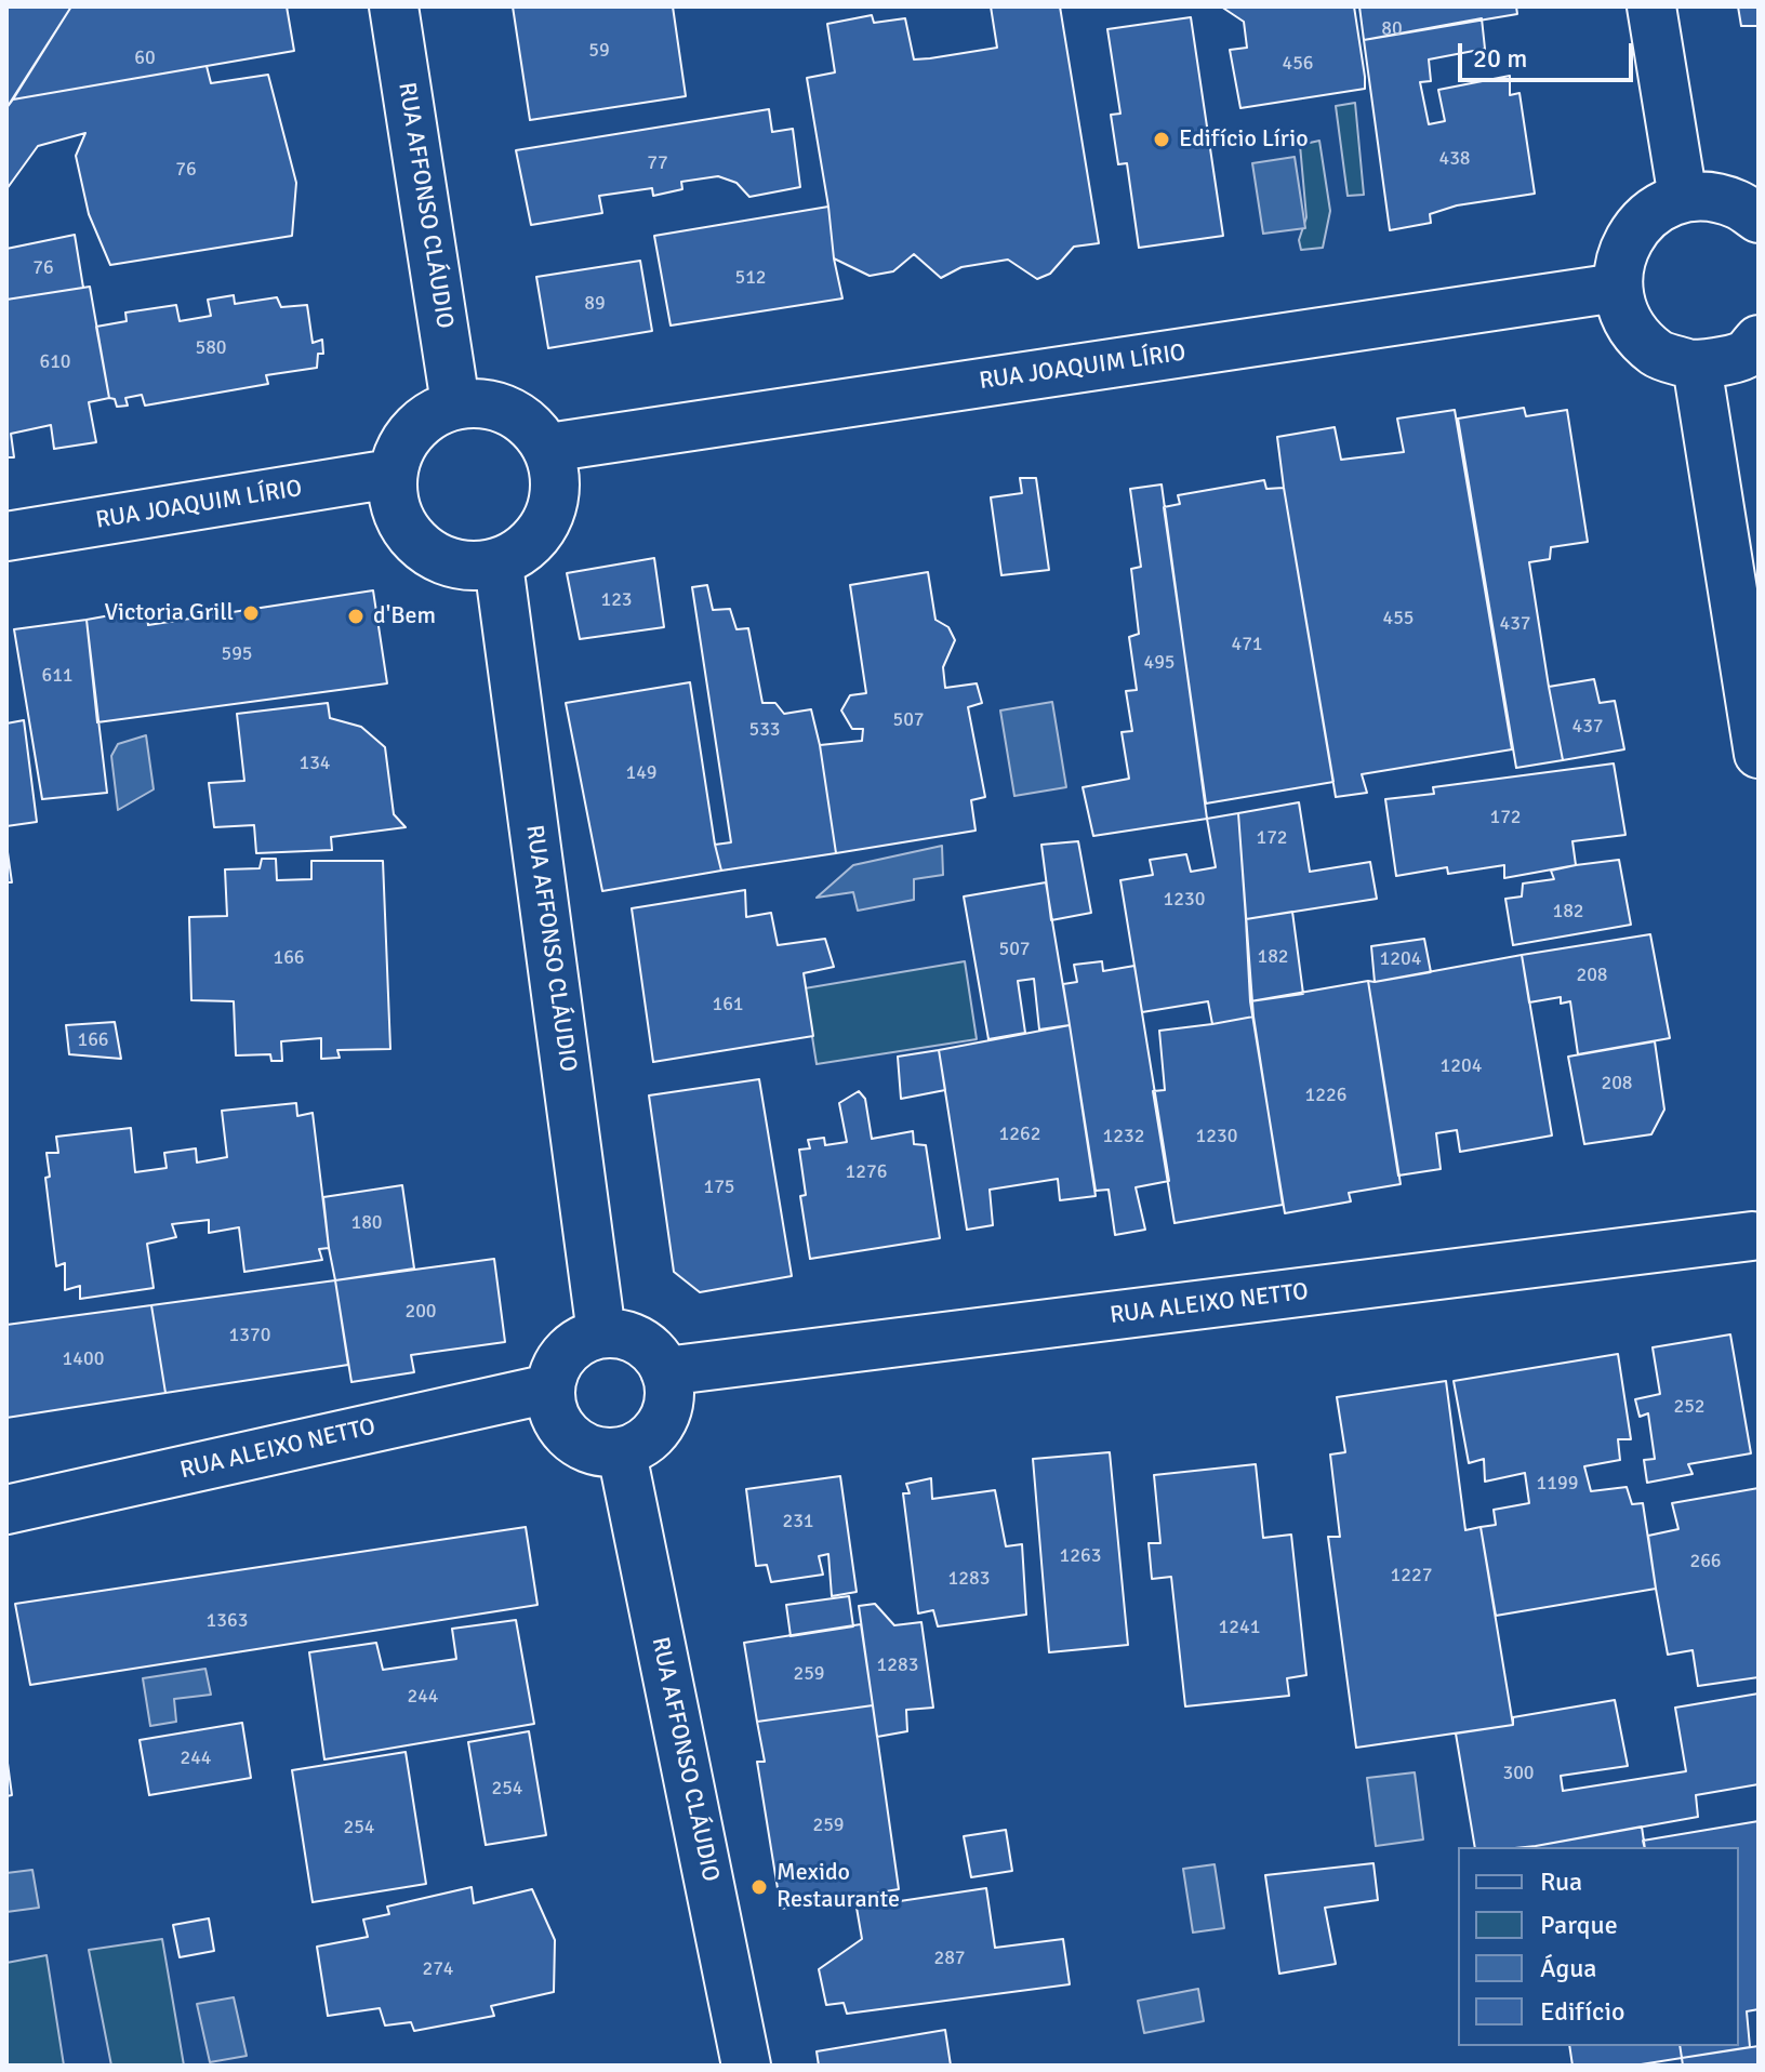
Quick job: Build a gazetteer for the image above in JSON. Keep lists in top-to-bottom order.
{
  "streets": {
    "street": ["RUA AFFONSO CLÁUDIO", "RUA JOAQUIM LÍRIO", "RUA ALEIXO NETTO"]
  },
  "crossings": [
    ["RUA AFFONSO CLÁUDIO", "RUA JOAQUIM LÍRIO"],
    ["RUA AFFONSO CLÁUDIO", "RUA ALEIXO NETTO"]
  ],
  "places": [
    "Edifício Lírio",
    "Victoria Grill",
    "d'Bem",
    "Mexido Restaurante"
  ],
  "house_numbers": [
    "80",
    "59",
    "60",
    "456",
    "438",
    "77",
    "76",
    "76",
    "512",
    "89",
    "580",
    "610",
    "123",
    "455",
    "437",
    "471",
    "595",
    "495",
    "611",
    "507",
    "437",
    "533",
    "134",
    "149",
    "172",
    "172",
    "1230",
    "182",
    "507",
    "182",
    "166",
    "1204",
    "208",
    "161",
    "166",
    "1204",
    "208",
    "1226",
    "1262",
    "1232",
    "1230",
    "1276",
    "175",
    "180",
    "200",
    "1370",
    "1400",
    "252",
    "1199",
    "231",
    "1263",
    "266",
    "1227",
    "1283",
    "1363",
    "1241",
    "1283",
    "259",
    "244",
    "244",
    "300",
    "254",
    "259",
    "254",
    "287",
    "274"
  ],
  "legend": [
    "Rua",
    "Parque",
    "Água",
    "Edifício"
  ],
  "scale_bar": "20 m"
}
